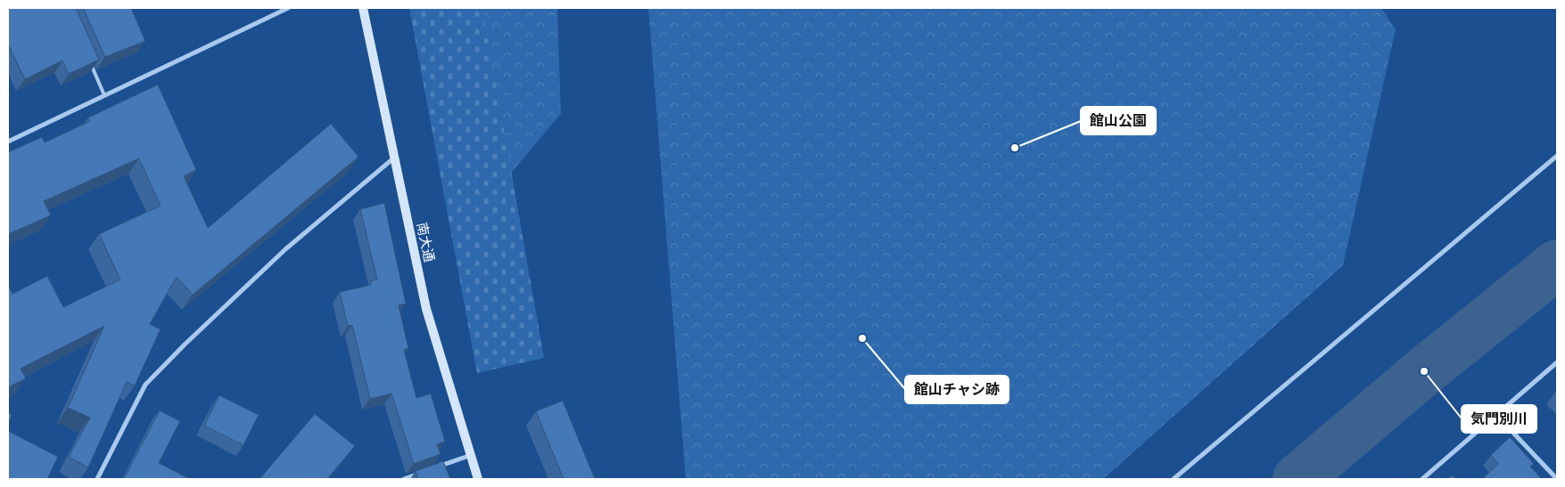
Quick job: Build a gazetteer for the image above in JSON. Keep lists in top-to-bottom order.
{
  "streets": {
    "street": ["南大通"]
  },
  "places": ["館山公園", "館山チャシ跡", "気門別川"]
}
